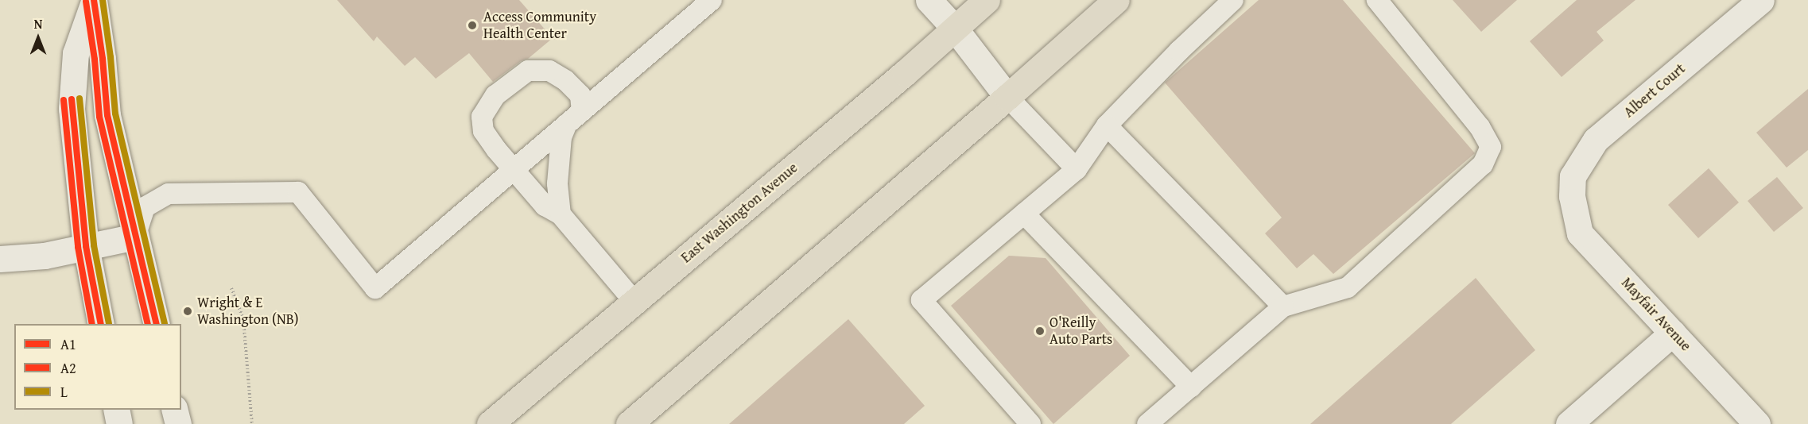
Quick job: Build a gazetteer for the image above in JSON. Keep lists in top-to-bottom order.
{
  "streets": {
    "main road": ["East Washington Avenue"],
    "street": ["Albert Court", "Mayfair Avenue"]
  },
  "crossings": [
    ["Albert Court", "Mayfair Avenue"]
  ],
  "places": ["Access Community Health Center", "Wright & E Washington (NB)", "O'Reilly Auto Parts"],
  "lines": ["transit line A1", "transit line L", "transit line A2"],
  "legend": ["A1", "A2", "L"],
  "north": "top"
}
